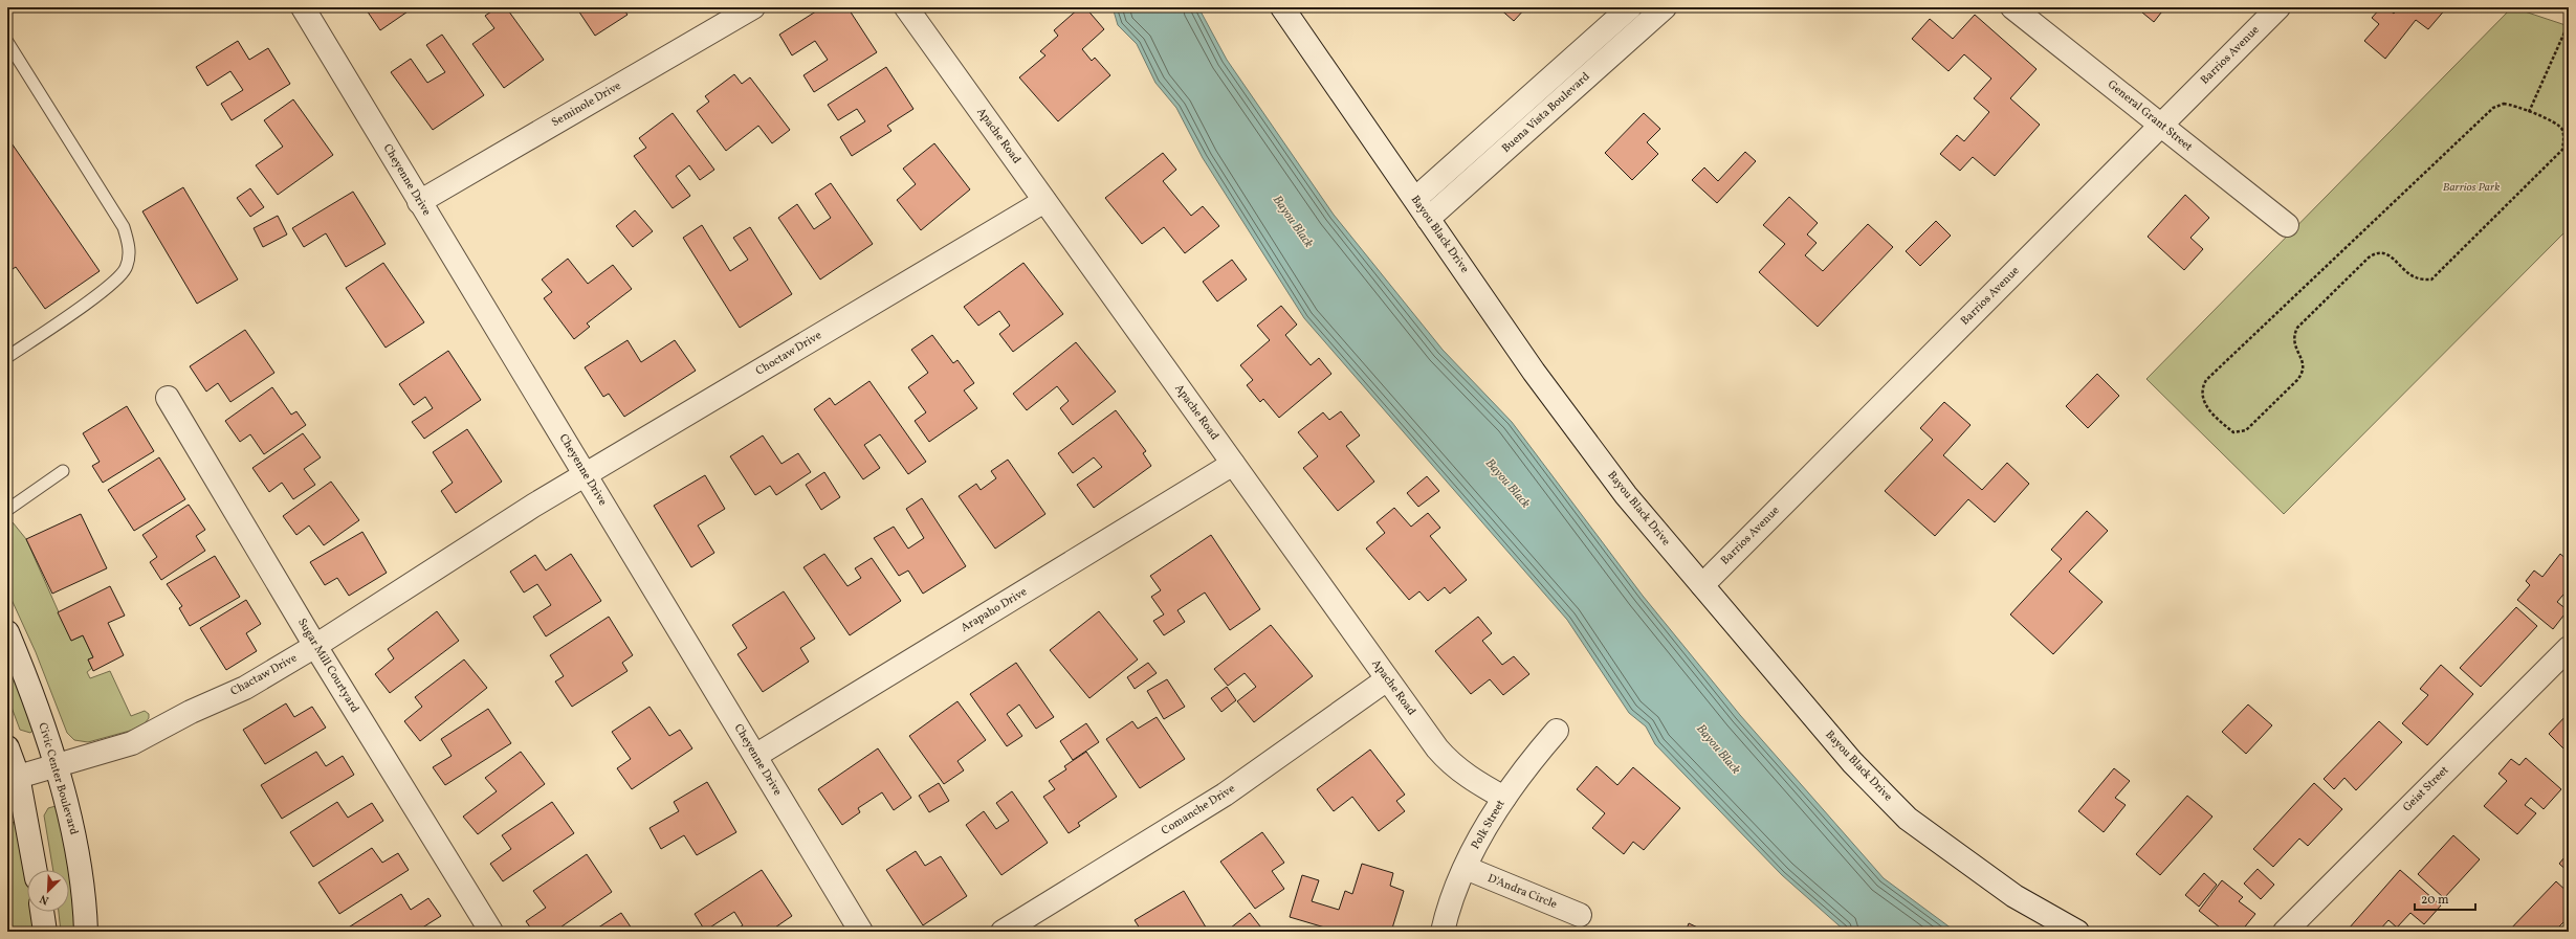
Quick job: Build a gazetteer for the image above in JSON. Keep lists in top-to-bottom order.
{
  "streets": {
    "street": [
      "Barrios Avenue",
      "Seminole Drive",
      "Buena Vista Boulevard",
      "General Grant Street",
      "Apache Road",
      "Cheyenne Drive",
      "Bayou Black Drive",
      "Choctaw Drive",
      "Arapaho Drive",
      "Sugar Mill Courtyard",
      "Chactaw Drive",
      "Civic Center Boulevard",
      "Geist Street",
      "Comanche Drive",
      "Polk Street",
      "D'Andra Circle"
    ]
  },
  "crossings": [
    ["Barrios Avenue", "General Grant Street"],
    ["Barrios Avenue", "Bayou Black Drive"],
    ["Seminole Drive", "Cheyenne Drive"],
    ["Buena Vista Boulevard", "Bayou Black Drive"],
    ["Apache Road", "Choctaw Drive"],
    ["Apache Road", "Arapaho Drive"],
    ["Apache Road", "Comanche Drive"],
    ["Apache Road", "Polk Street"],
    ["Cheyenne Drive", "Choctaw Drive"],
    ["Cheyenne Drive", "Arapaho Drive"],
    ["Choctaw Drive", "Chactaw Drive"],
    ["Sugar Mill Courtyard", "Chactaw Drive"],
    ["Chactaw Drive", "Civic Center Boulevard"],
    ["Polk Street", "D'Andra Circle"]
  ],
  "water": ["Bayou Black"],
  "parks": ["Barrios Park"],
  "scale_bar": "20 m",
  "north": "bottom left"
}
